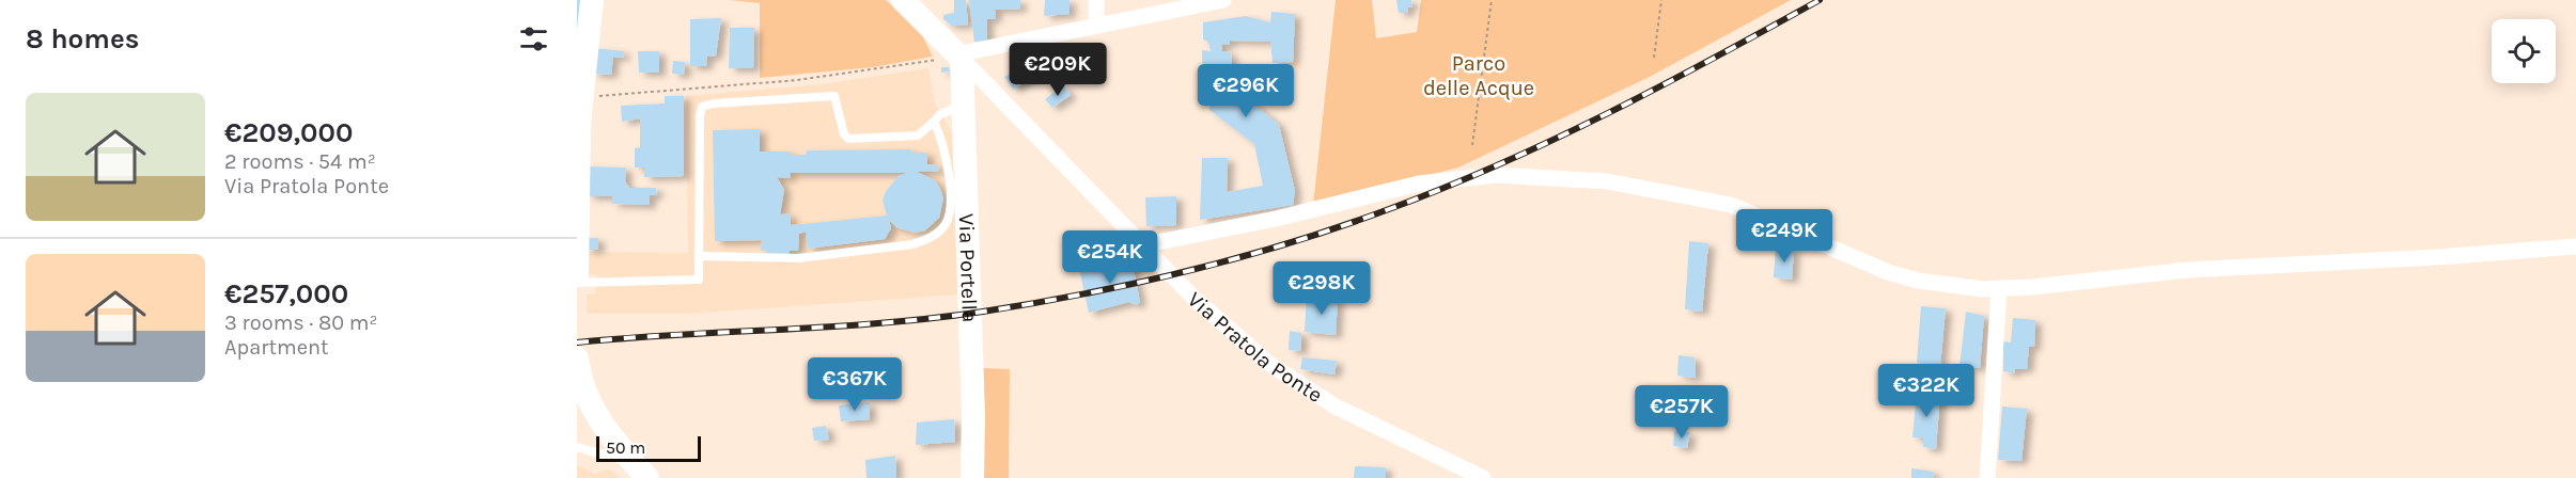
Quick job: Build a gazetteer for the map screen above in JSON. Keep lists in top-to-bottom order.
{
  "streets": {
    "main road": ["Via Portella", "Via Pratola Ponte"]
  },
  "crossings": [
    ["Via Portella", "Via Pratola Ponte"]
  ],
  "parks": ["Parco delle Acque"],
  "scale_bar": "50 m",
  "page": {
    "heading": "8 homes",
    "price": [
      "€209K",
      "€296K",
      "€249K",
      "€254K",
      "€298K",
      "€367K",
      "€322K",
      "€257K"
    ],
    "list": [
      {
        "name": "€209,000",
        "note": "2 rooms · 54 m² · Via Pratola Ponte"
      },
      {
        "name": "€257,000",
        "note": "3 rooms · 80 m² · Apartment"
      }
    ],
    "scale": "50 m"
  }
}
